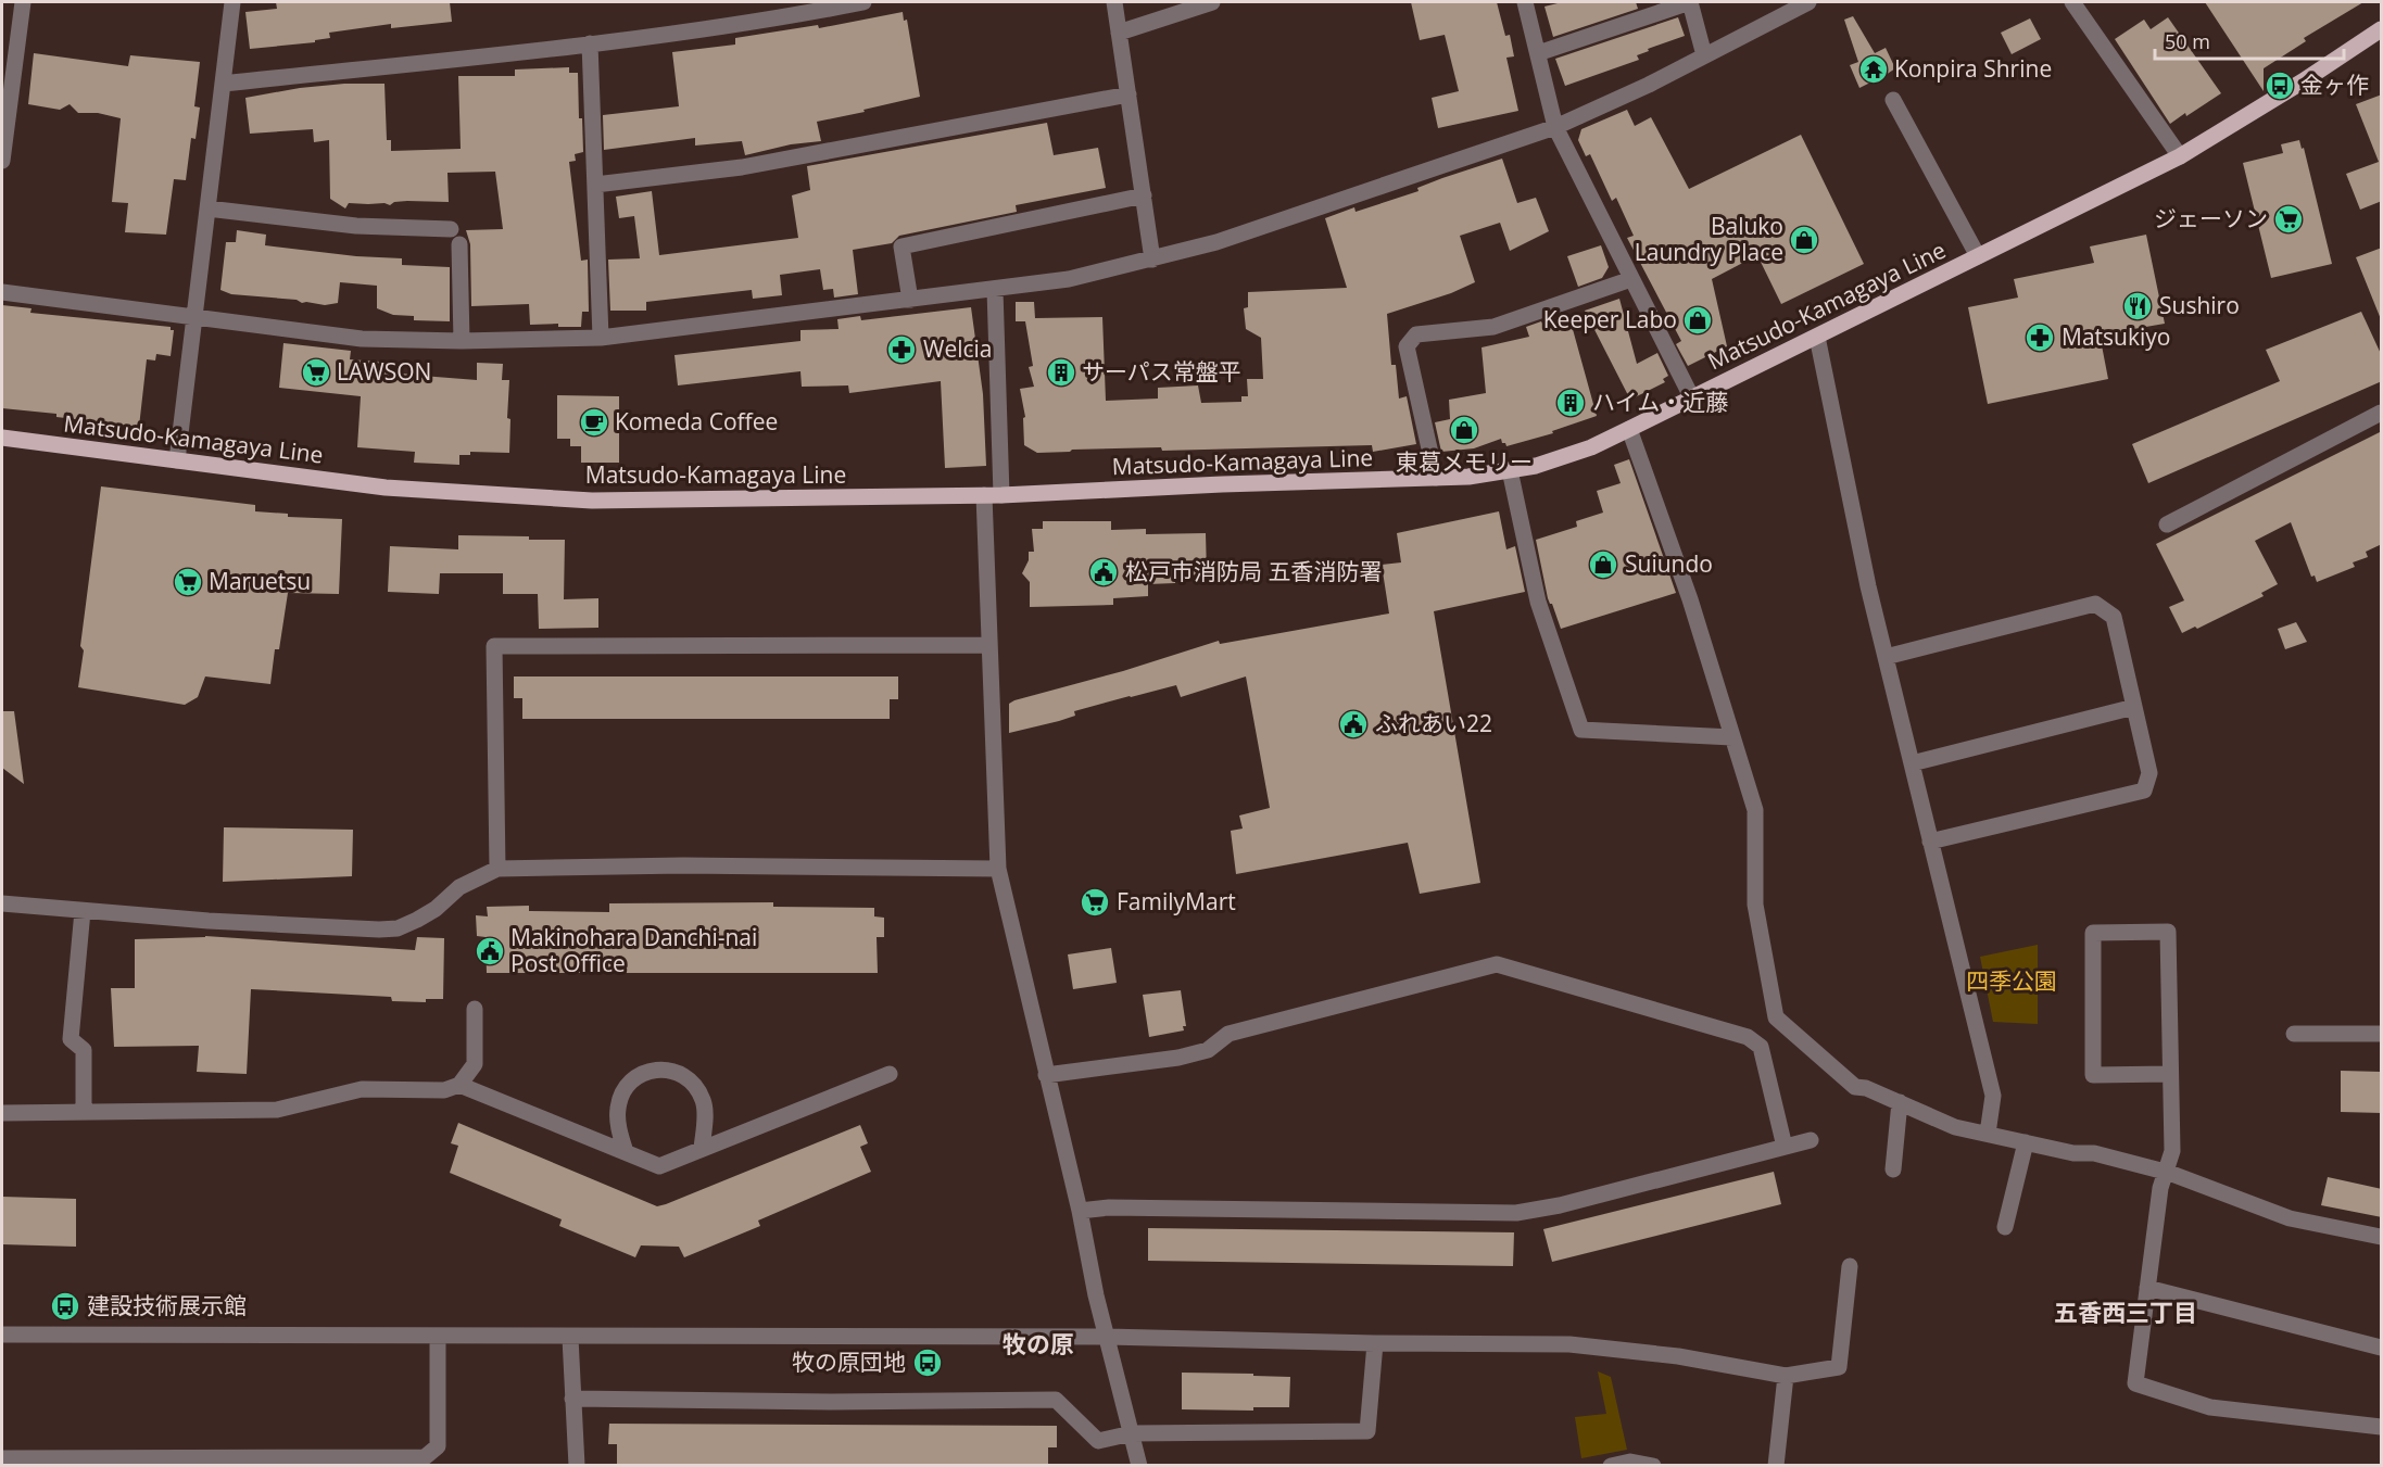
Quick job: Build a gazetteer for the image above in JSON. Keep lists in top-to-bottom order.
{
  "streets": {
    "main road": ["Matsudo-Kamagaya Line"]
  },
  "districts": ["五香西三丁目", "牧の原"],
  "parks": ["四季公園"],
  "places": {
    "temple": ["Konpira Shrine"],
    "bus stop": ["金ヶ作", "建設技術展示館", "牧の原団地"],
    "supermarket": [
      "ジェーソン",
      "LAWSON",
      "Maruetsu",
      "FamilyMart"
    ],
    "shop": [
      "Baluko Laundry Place",
      "Keeper Labo",
      "東葛メモリー",
      "Suiundo"
    ],
    "restaurant": ["Sushiro"],
    "pharmacy": ["Matsukiyo", "Welcia"],
    "building": ["サーパス常盤平", "ハイム・近藤"],
    "cafe": ["Komeda Coffee"],
    "public building": ["松戸市消防局 五香消防署", "ふれあい22", "Makinohara Danchi-nai Post Office"]
  },
  "scale_bar": "50 m"
}
